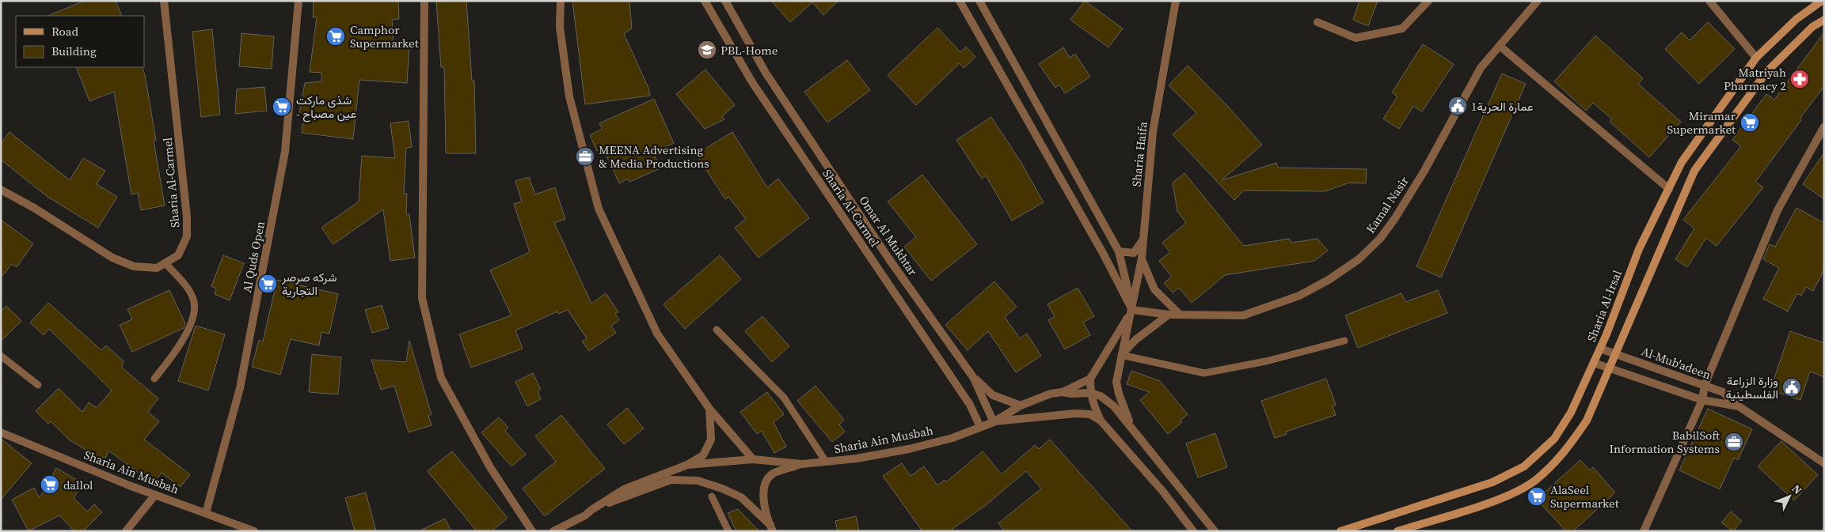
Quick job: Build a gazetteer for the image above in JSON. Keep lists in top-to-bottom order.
{
  "streets": {
    "main road": ["Sharia Al-Irsal"],
    "street": [
      "Sharia Haifa",
      "Sharia Al-Carmel",
      "Kamal Nasir",
      "Omar Al Mukhtar",
      "Al Quds Open",
      "Al-Mub'adeen",
      "Sharia Ain Musbah"
    ]
  },
  "crossings": [
    ["Sharia Haifa", "Kamal Nasir"],
    ["Sharia Haifa", "Sharia Ain Musbah"],
    ["Sharia Al-Carmel", "Sharia Ain Musbah"],
    ["Omar Al Mukhtar", "Sharia Ain Musbah"],
    ["Al Quds Open", "Sharia Ain Musbah"],
    ["Sharia Al-Irsal", "Al-Mub'adeen"]
  ],
  "places": {
    "supermarket": [
      "Camphor Supermarket",
      "شذى ماركت - عين مصباح",
      "Miramar Supermarket",
      "شركه صرصر التجارية",
      "dallol",
      "AlaSeel Supermarket"
    ],
    "school or university": ["PBL-Home"],
    "pharmacy": ["Matriyah Pharmacy 2"],
    "public building": ["عمارة الحرية1", "وزارة الزراعة الفلسطينية"],
    "office": ["MEENA Advertising & Media Productions", "BabilSoft Information Systems"]
  },
  "legend": ["Road", "Building"],
  "north": "top right"
}
